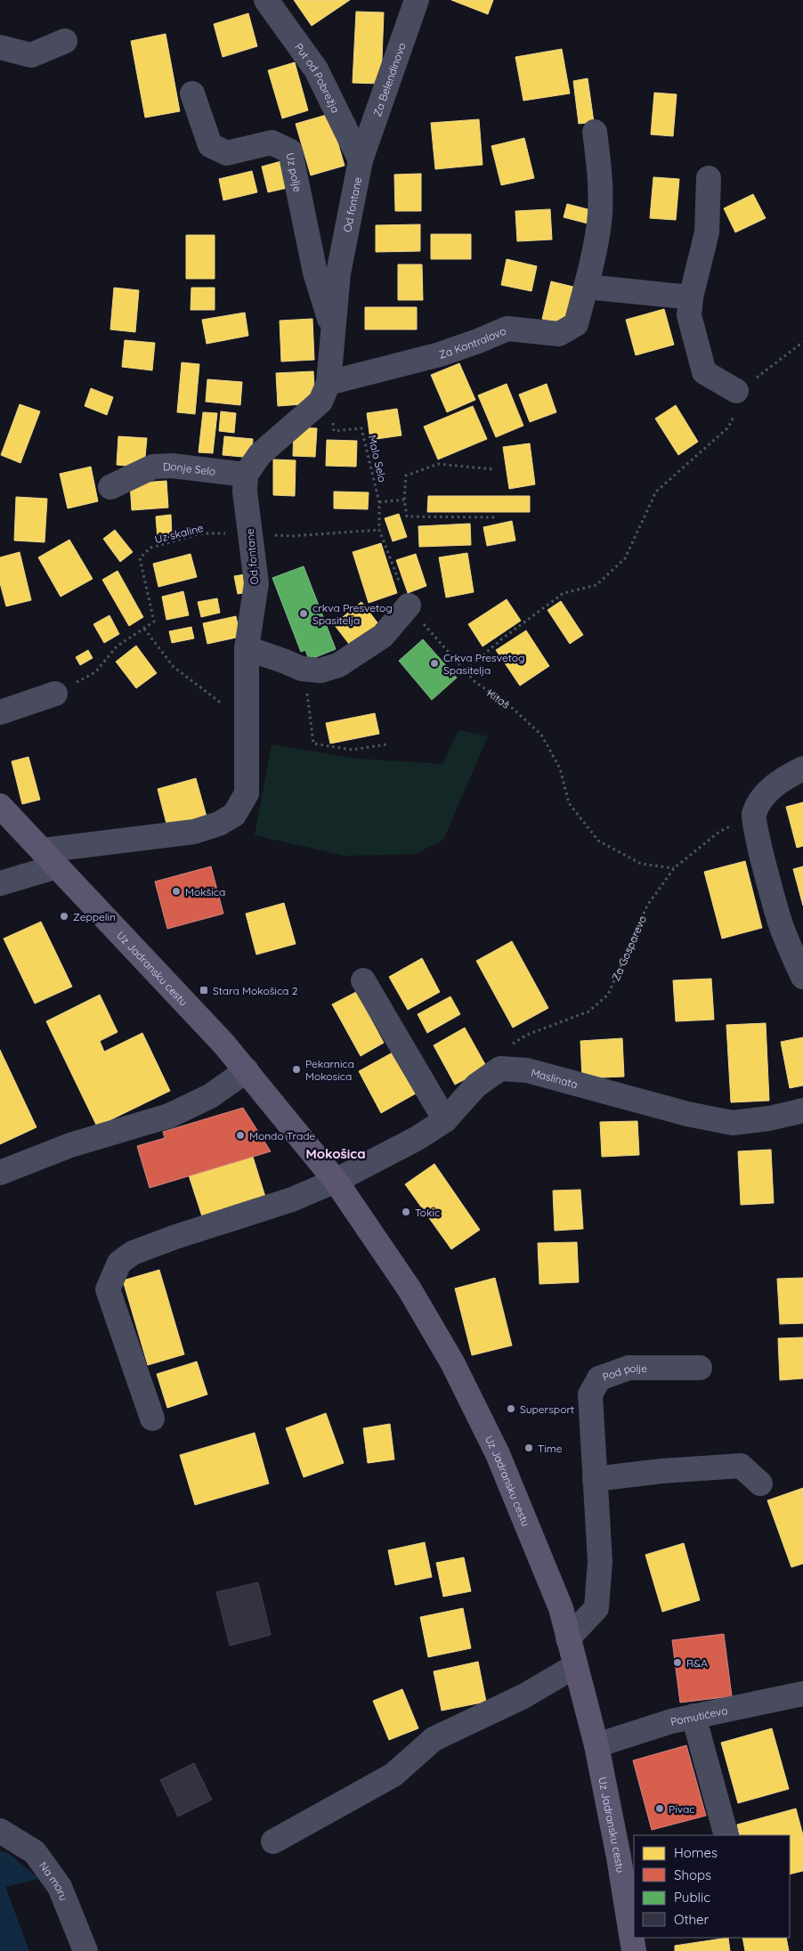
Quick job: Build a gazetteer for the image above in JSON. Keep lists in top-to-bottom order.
{
  "streets": {
    "main road": ["Uz Jadransku cestu"],
    "street": [
      "Put od Pobrežja",
      "Za Belendinovo",
      "Uz polje",
      "Od fontane",
      "Za Kontralovo",
      "Donje Selo",
      "Maslinata",
      "Pod polje",
      "Pomutićevo",
      "Na moru"
    ],
    "path": [
      "Malo Selo",
      "Uz skaline",
      "Kitoš",
      "Za Gosparevo"
    ]
  },
  "crossings": [
    ["Put od Pobrežja", "Za Belendinovo"],
    ["Put od Pobrežja", "Od fontane"],
    ["Za Belendinovo", "Od fontane"],
    ["Uz polje", "Od fontane"],
    ["Od fontane", "Za Kontralovo"],
    ["Od fontane", "Malo Selo"],
    ["Od fontane", "Donje Selo"],
    ["Od fontane", "Uz skaline"],
    ["Od fontane", "Uz Jadransku cestu"],
    ["Za Kontralovo", "Malo Selo"],
    ["Malo Selo", "Kitoš"],
    ["Kitoš", "Za Gosparevo"],
    ["Za Gosparevo", "Maslinata"],
    ["Uz Jadransku cestu", "Pod polje"],
    ["Uz Jadransku cestu", "Pomutićevo"]
  ],
  "districts": ["Mokošica"],
  "places": {
    "other": [
      "crkva Presvetog Spasitelja",
      "Crkva Presvetog Spasitelja",
      "Mokšica",
      "Zeppelin",
      "Pekarnica Mokosica",
      "Mondo Trade",
      "Tokic",
      "Supersport",
      "Time",
      "R&A",
      "Pivac"
    ],
    "transit": ["Stara Mokošica 2"]
  },
  "legend": [
    "Homes",
    "Shops",
    "Public",
    "Other"
  ]
}
